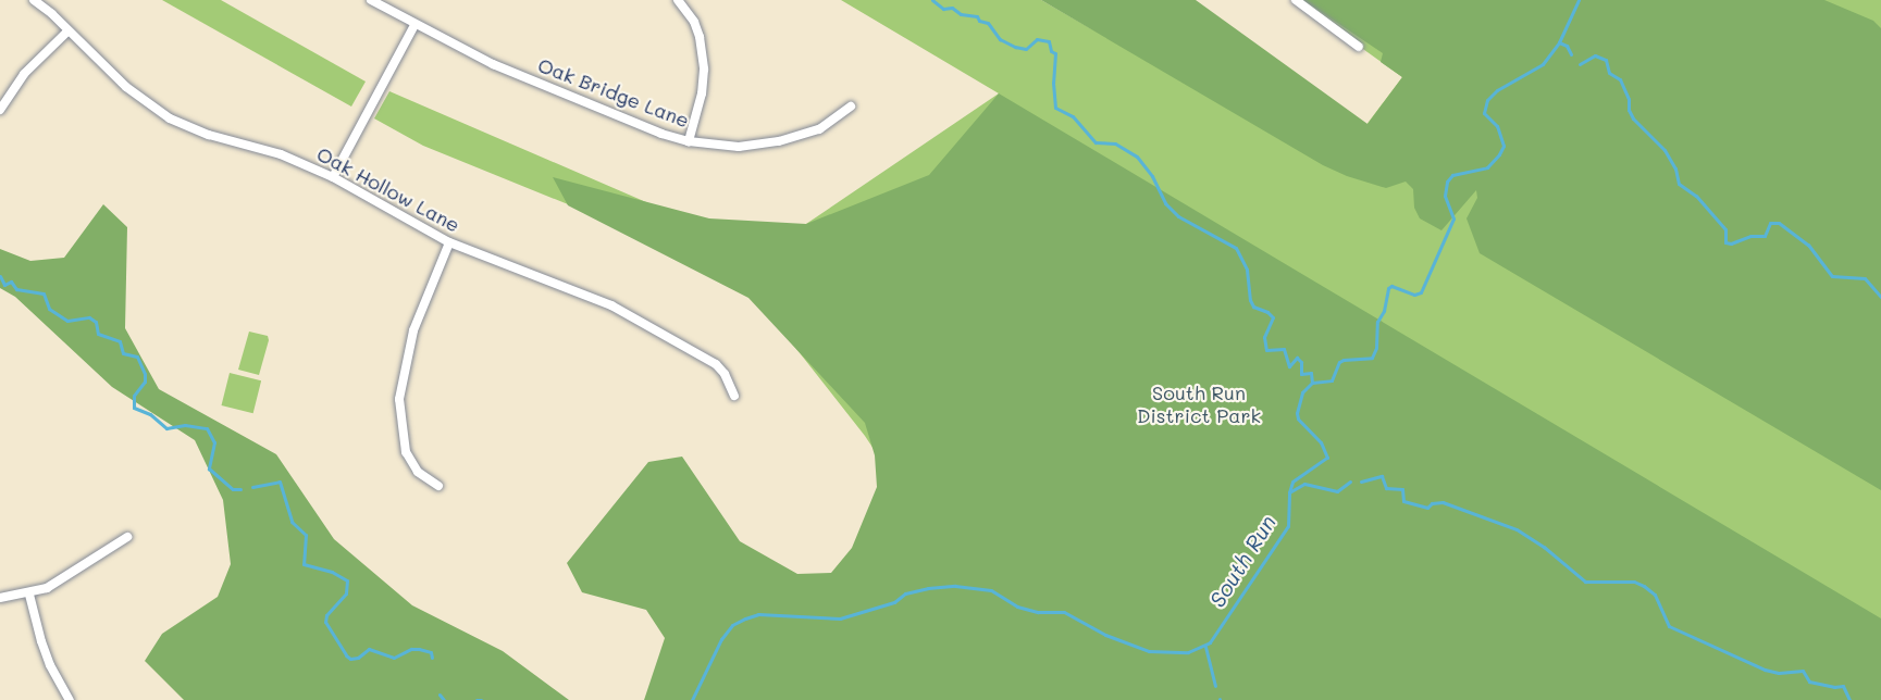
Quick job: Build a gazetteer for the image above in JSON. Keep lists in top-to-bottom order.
{
  "streets": {
    "street": ["Oak Bridge Lane", "Oak Hollow Lane"]
  },
  "water": ["South Run"],
  "parks": ["South Run District Park"]
}
